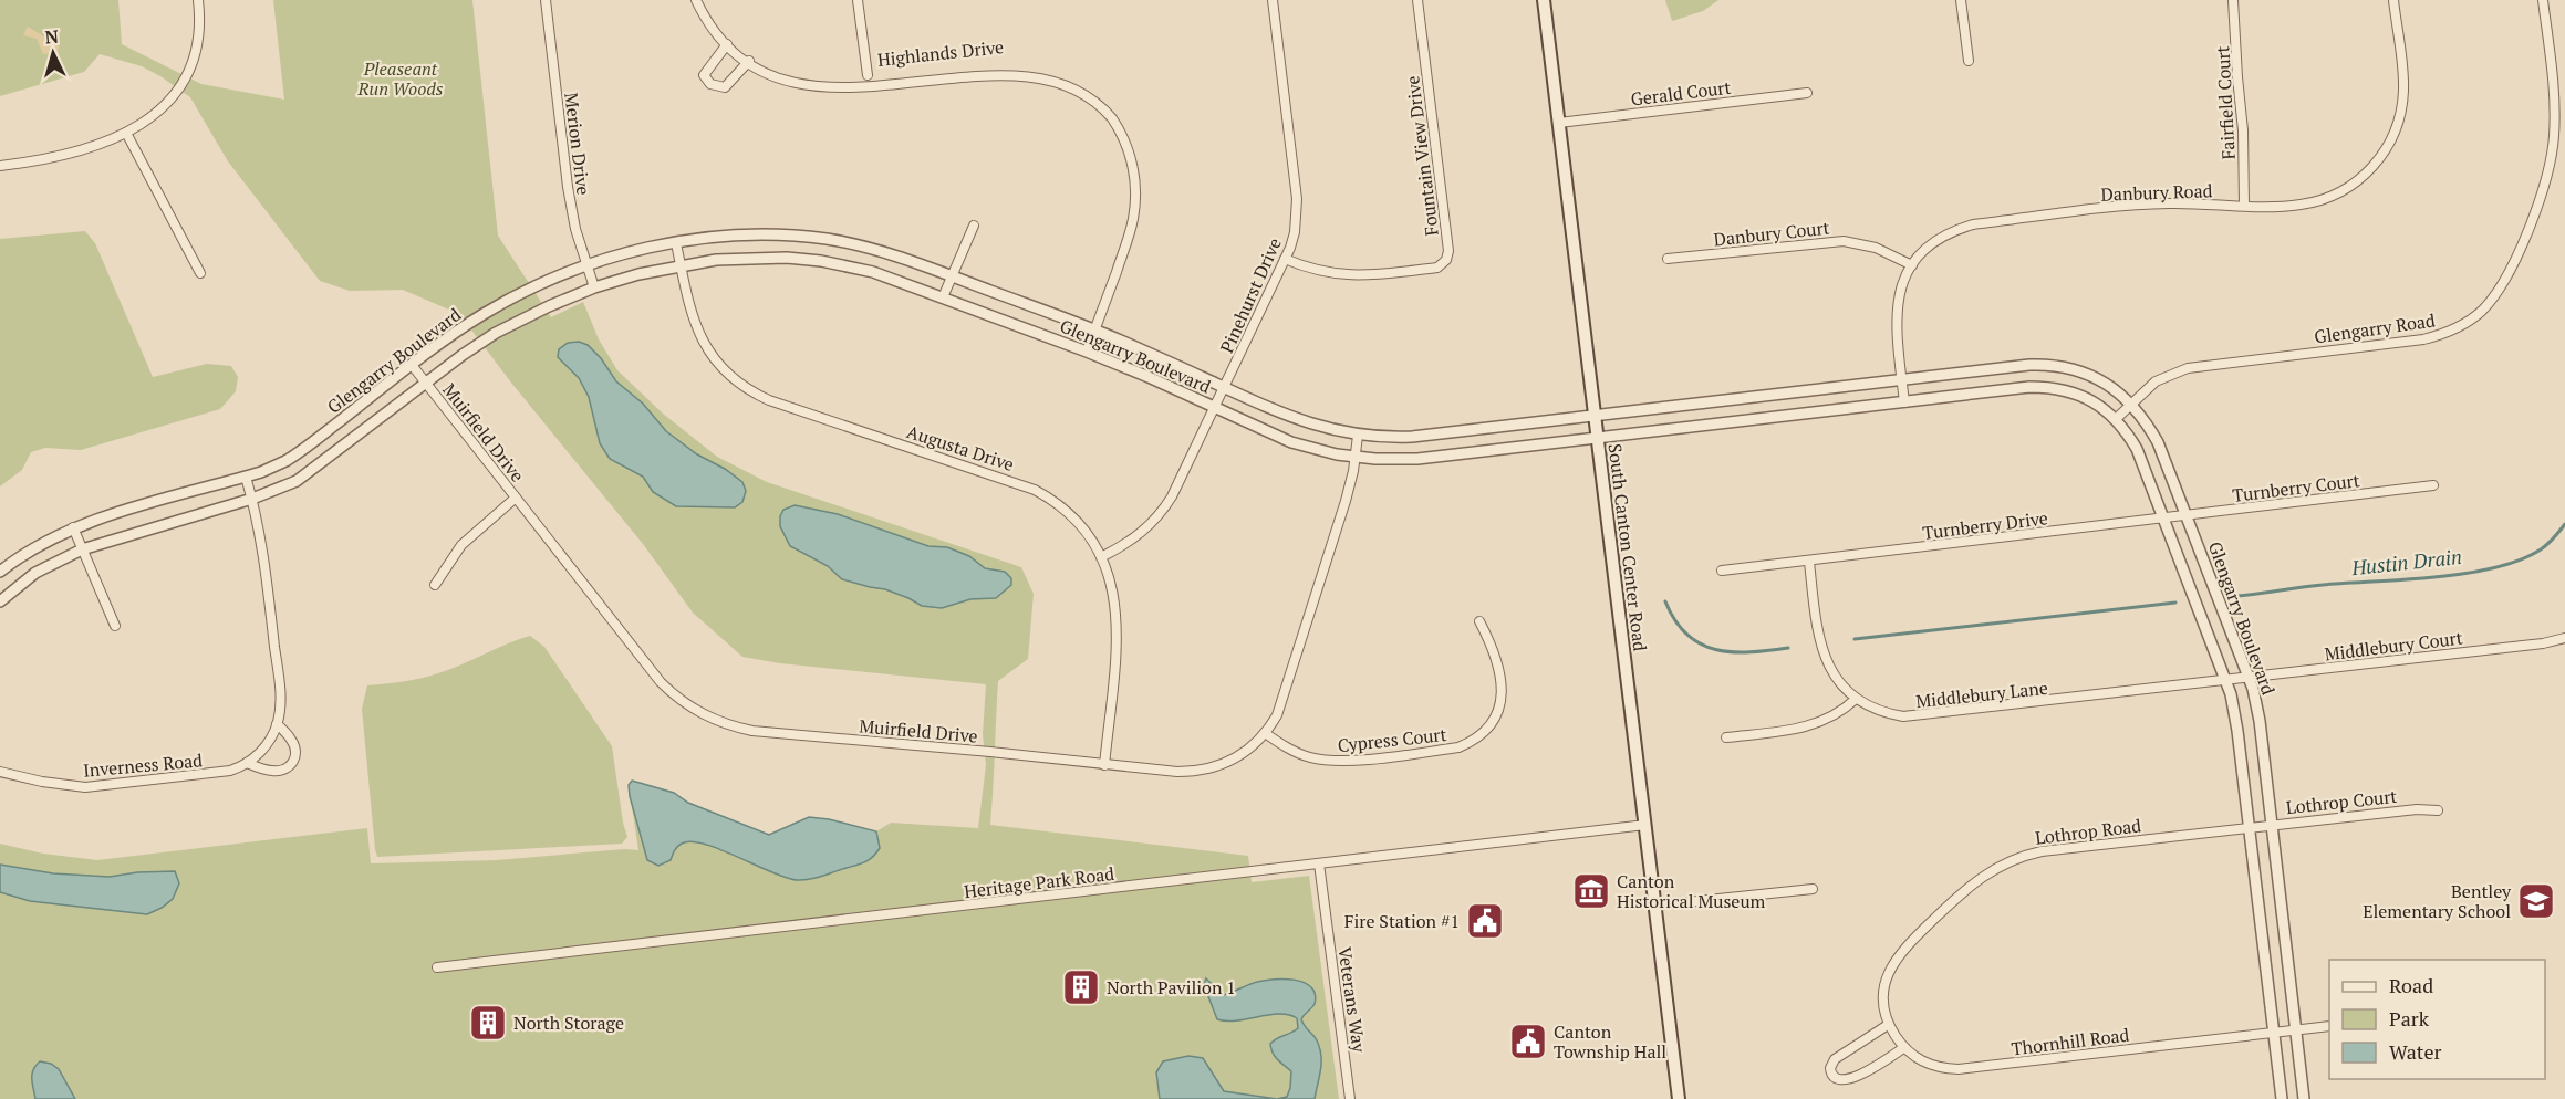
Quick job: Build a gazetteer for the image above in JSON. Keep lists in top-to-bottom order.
{
  "streets": {
    "main road": ["South Canton Center Road"],
    "street": [
      "Highlands Drive",
      "Gerald Court",
      "Fairfield Court",
      "Merion Drive",
      "Fountain View Drive",
      "Danbury Road",
      "Danbury Court",
      "Pinehurst Drive",
      "Glengarry Road",
      "Glengarry Boulevard",
      "Muirfield Drive",
      "Augusta Drive",
      "Turnberry Court",
      "Turnberry Drive",
      "Middlebury Court",
      "Middlebury Lane",
      "Cypress Court",
      "Inverness Road",
      "Lothrop Court",
      "Lothrop Road",
      "Heritage Park Road",
      "Veterans Way",
      "Thornhill Road"
    ]
  },
  "crossings": [
    ["Gerald Court", "South Canton Center Road"],
    ["Fairfield Court", "Danbury Road"],
    ["Merion Drive", "Glengarry Boulevard"],
    ["Fountain View Drive", "Pinehurst Drive"],
    ["Danbury Road", "Danbury Court"],
    ["Danbury Road", "Glengarry Boulevard"],
    ["Pinehurst Drive", "Glengarry Boulevard"],
    ["Pinehurst Drive", "Augusta Drive"],
    ["Glengarry Road", "Glengarry Boulevard"],
    ["Glengarry Boulevard", "Muirfield Drive"],
    ["Glengarry Boulevard", "Augusta Drive"],
    ["Glengarry Boulevard", "Turnberry Court"],
    ["Glengarry Boulevard", "Turnberry Drive"],
    ["Glengarry Boulevard", "South Canton Center Road"],
    ["Glengarry Boulevard", "Middlebury Court"],
    ["Glengarry Boulevard", "Middlebury Lane"],
    ["Glengarry Boulevard", "Inverness Road"],
    ["Glengarry Boulevard", "Lothrop Court"],
    ["Glengarry Boulevard", "Lothrop Road"],
    ["Glengarry Boulevard", "Thornhill Road"],
    ["Muirfield Drive", "Augusta Drive"],
    ["Muirfield Drive", "Cypress Court"],
    ["Turnberry Court", "Turnberry Drive"],
    ["Turnberry Drive", "Middlebury Lane"],
    ["South Canton Center Road", "Heritage Park Road"],
    ["Middlebury Court", "Middlebury Lane"],
    ["Lothrop Court", "Lothrop Road"],
    ["Lothrop Road", "Thornhill Road"],
    ["Heritage Park Road", "Veterans Way"]
  ],
  "water": ["Hustin Drain"],
  "parks": ["Pleaseant Run Woods"],
  "places": {
    "museum": ["Canton Historical Museum"],
    "school or university": ["Bentley Elementary School"],
    "public building": ["Fire Station #1", "Canton Township Hall"],
    "building": ["North Pavilion 1", "North Storage"]
  },
  "legend": ["Road", "Park", "Water"],
  "north": "top"
}
